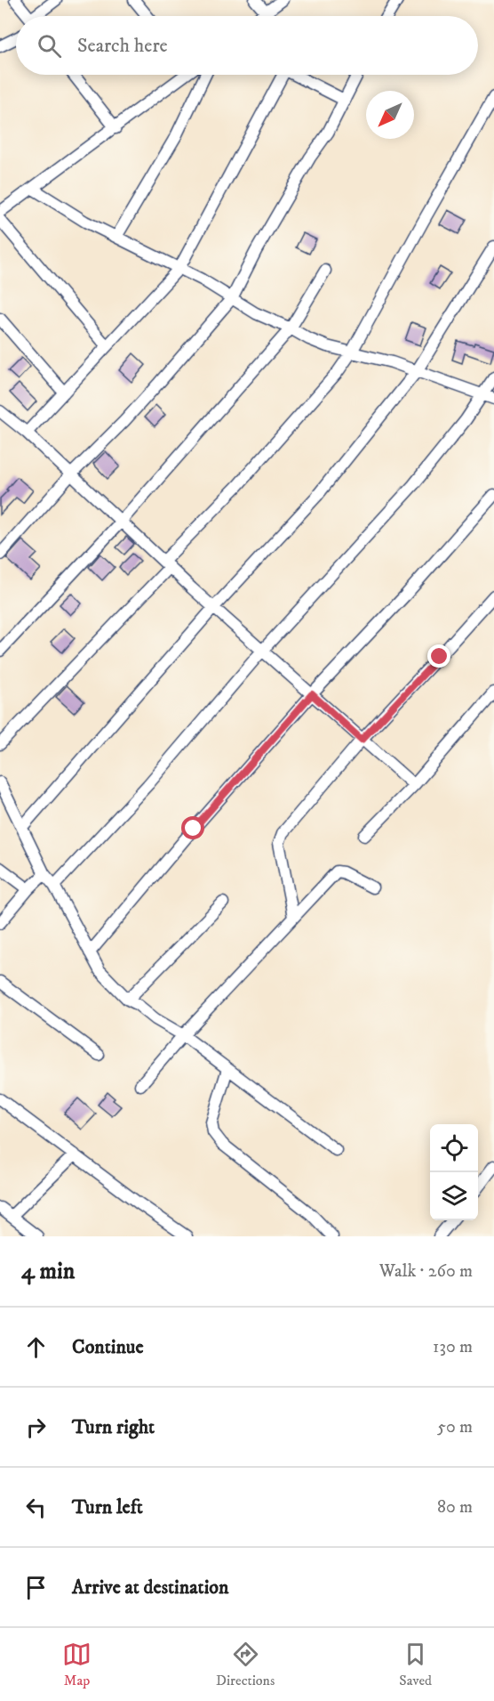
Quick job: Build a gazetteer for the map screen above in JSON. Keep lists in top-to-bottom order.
{
  "north": "bottom left",
  "page": {
    "search": "Search here",
    "heading": ["4 min", "Walk · 260 m"],
    "list": [
      ["Continue", "130 m"],
      ["Turn right", "50 m"],
      ["Turn left", "80 m"],
      "Arrive at destination"
    ],
    "nav": ["Map", "Directions", "Saved"]
  }
}
